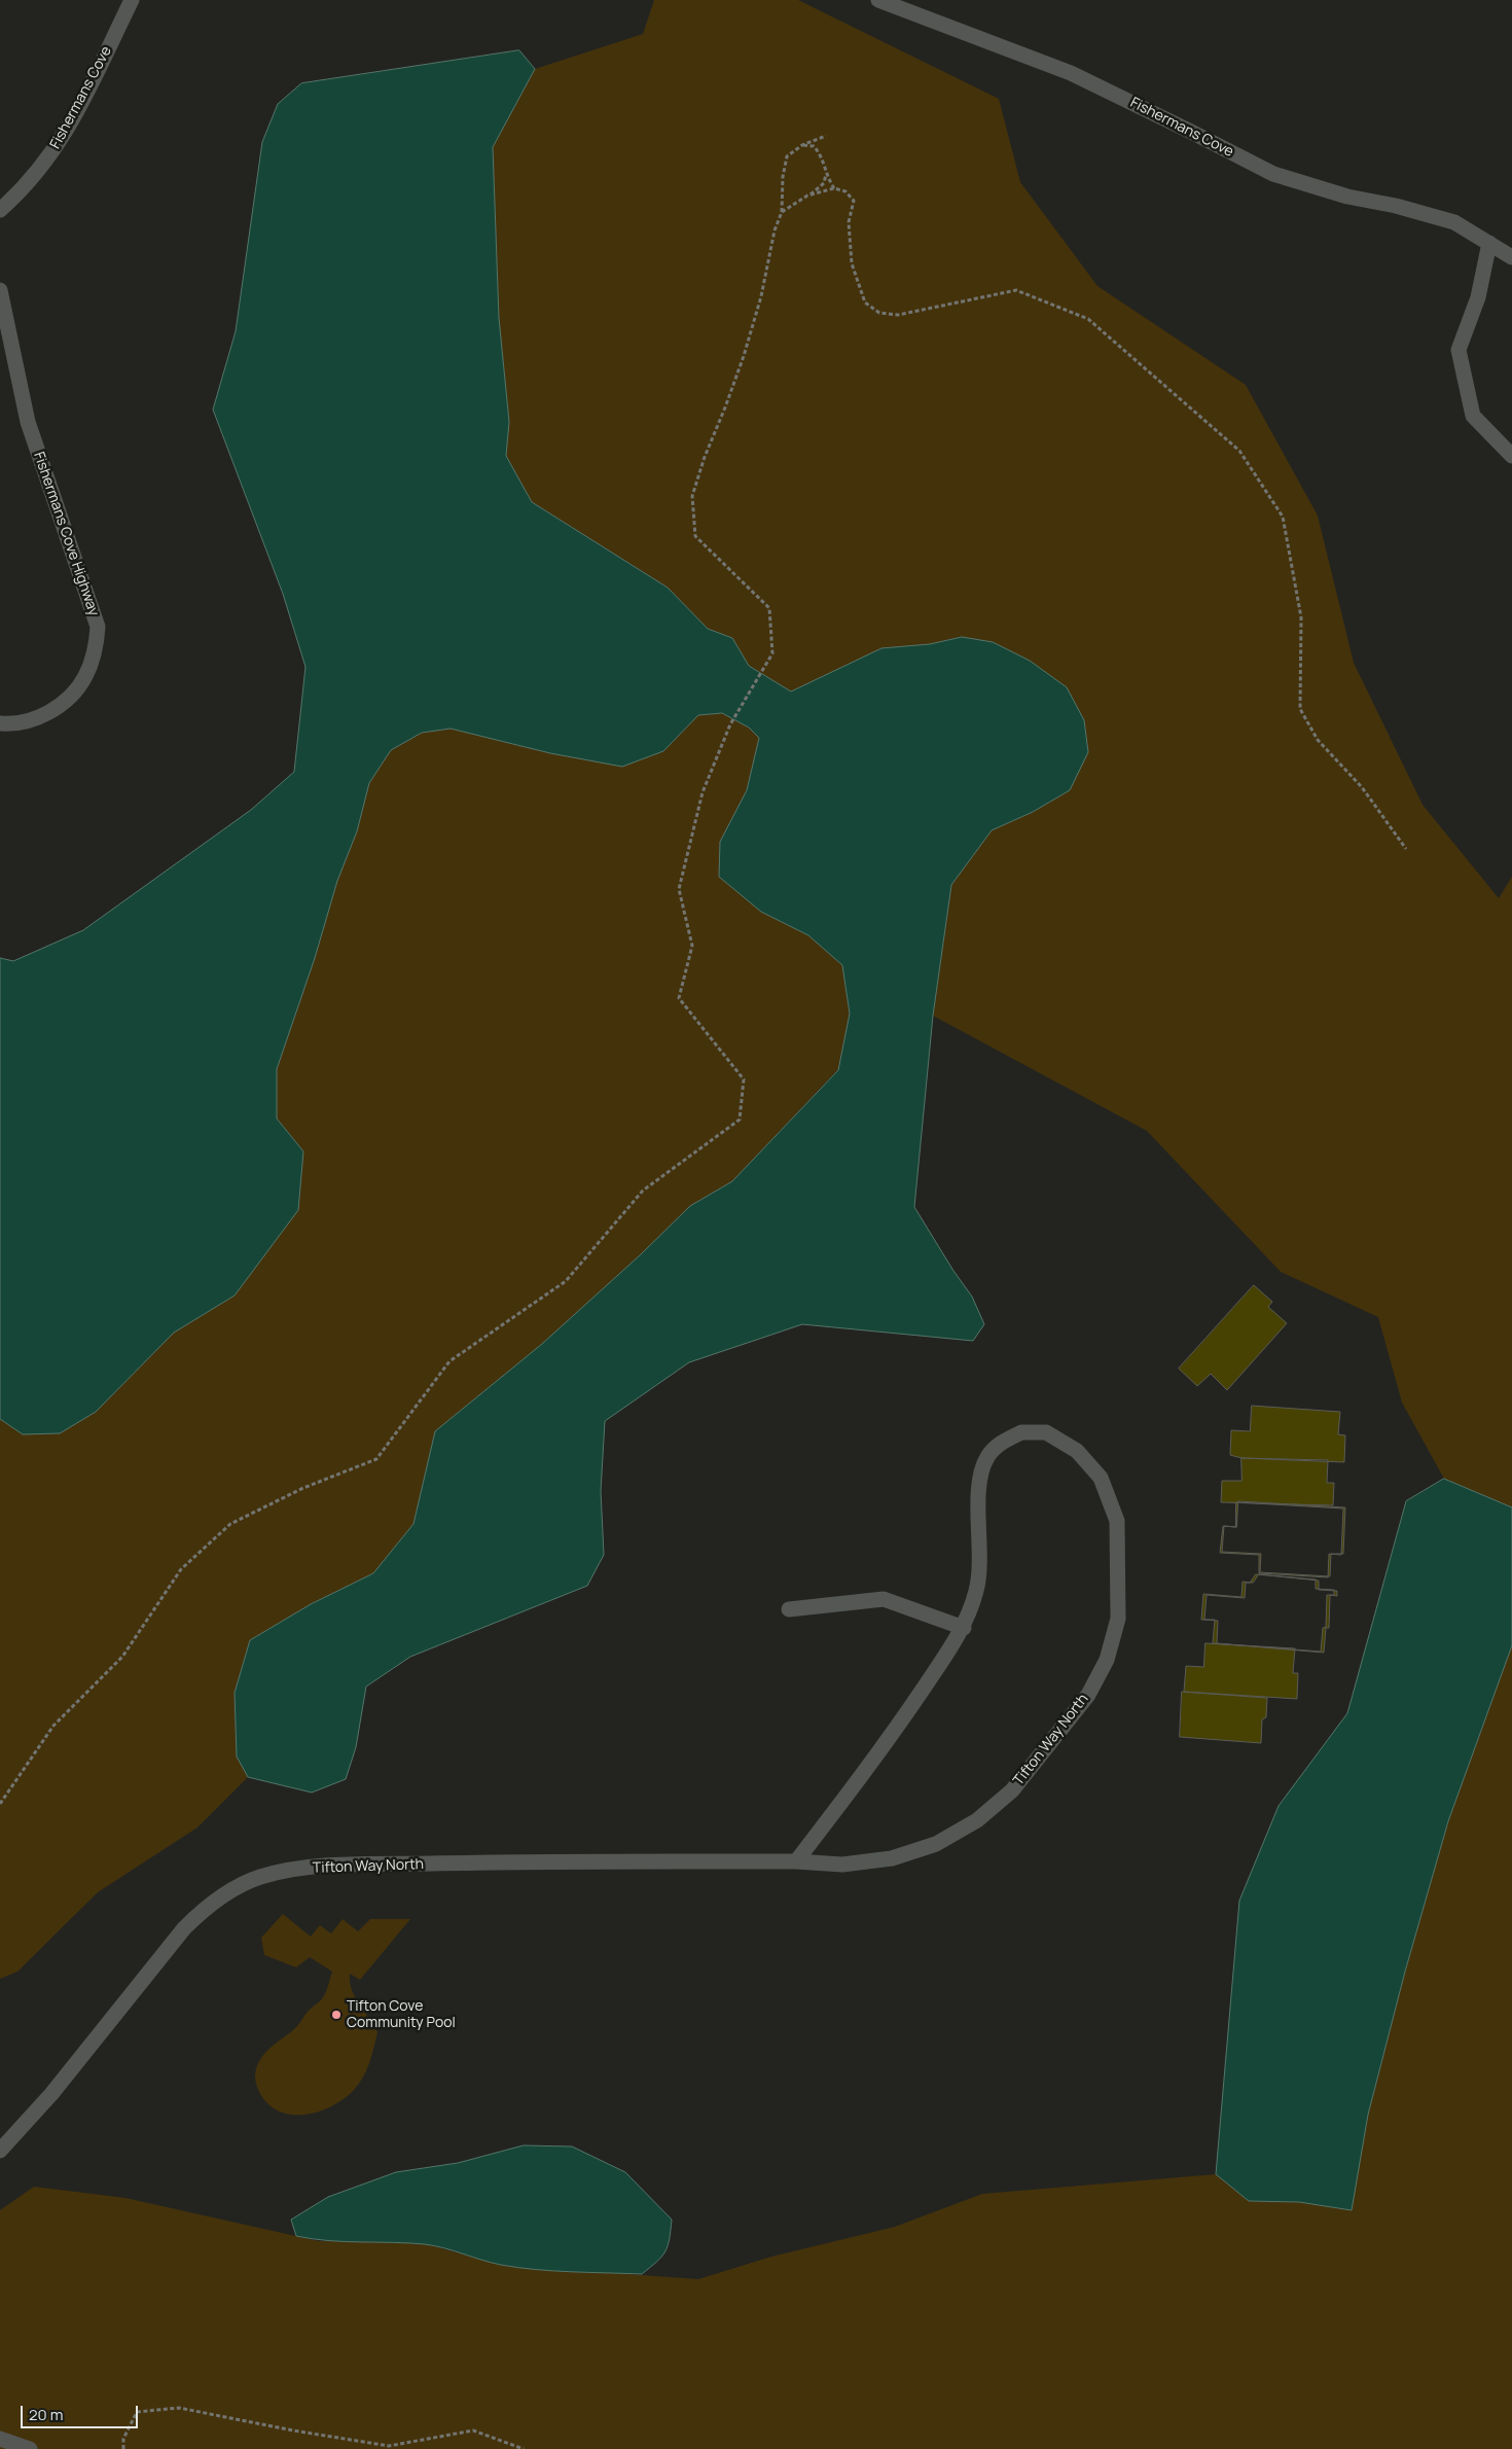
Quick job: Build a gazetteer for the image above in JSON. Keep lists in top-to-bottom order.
{
  "streets": {
    "street": ["Fishermans Cove", "Fishermans Cove Highway", "Tifton Way North"]
  },
  "places": ["Tifton Cove Community Pool"],
  "scale_bar": "20 m"
}
